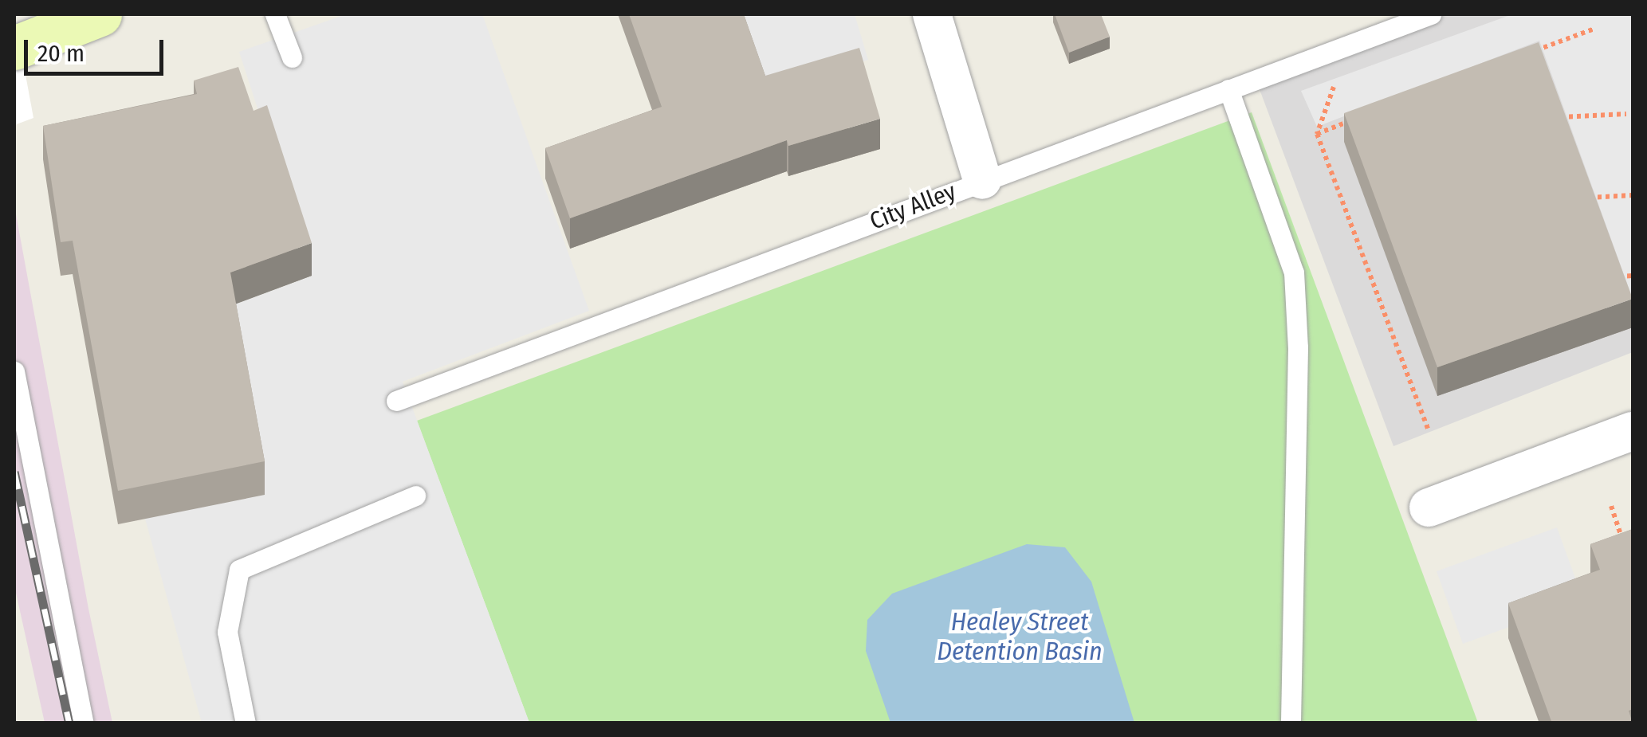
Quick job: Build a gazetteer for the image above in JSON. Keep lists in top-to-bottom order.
{
  "streets": {
    "lane": ["City Alley"]
  },
  "water": ["Healey Street Detention Basin"],
  "scale_bar": "20 m"
}
